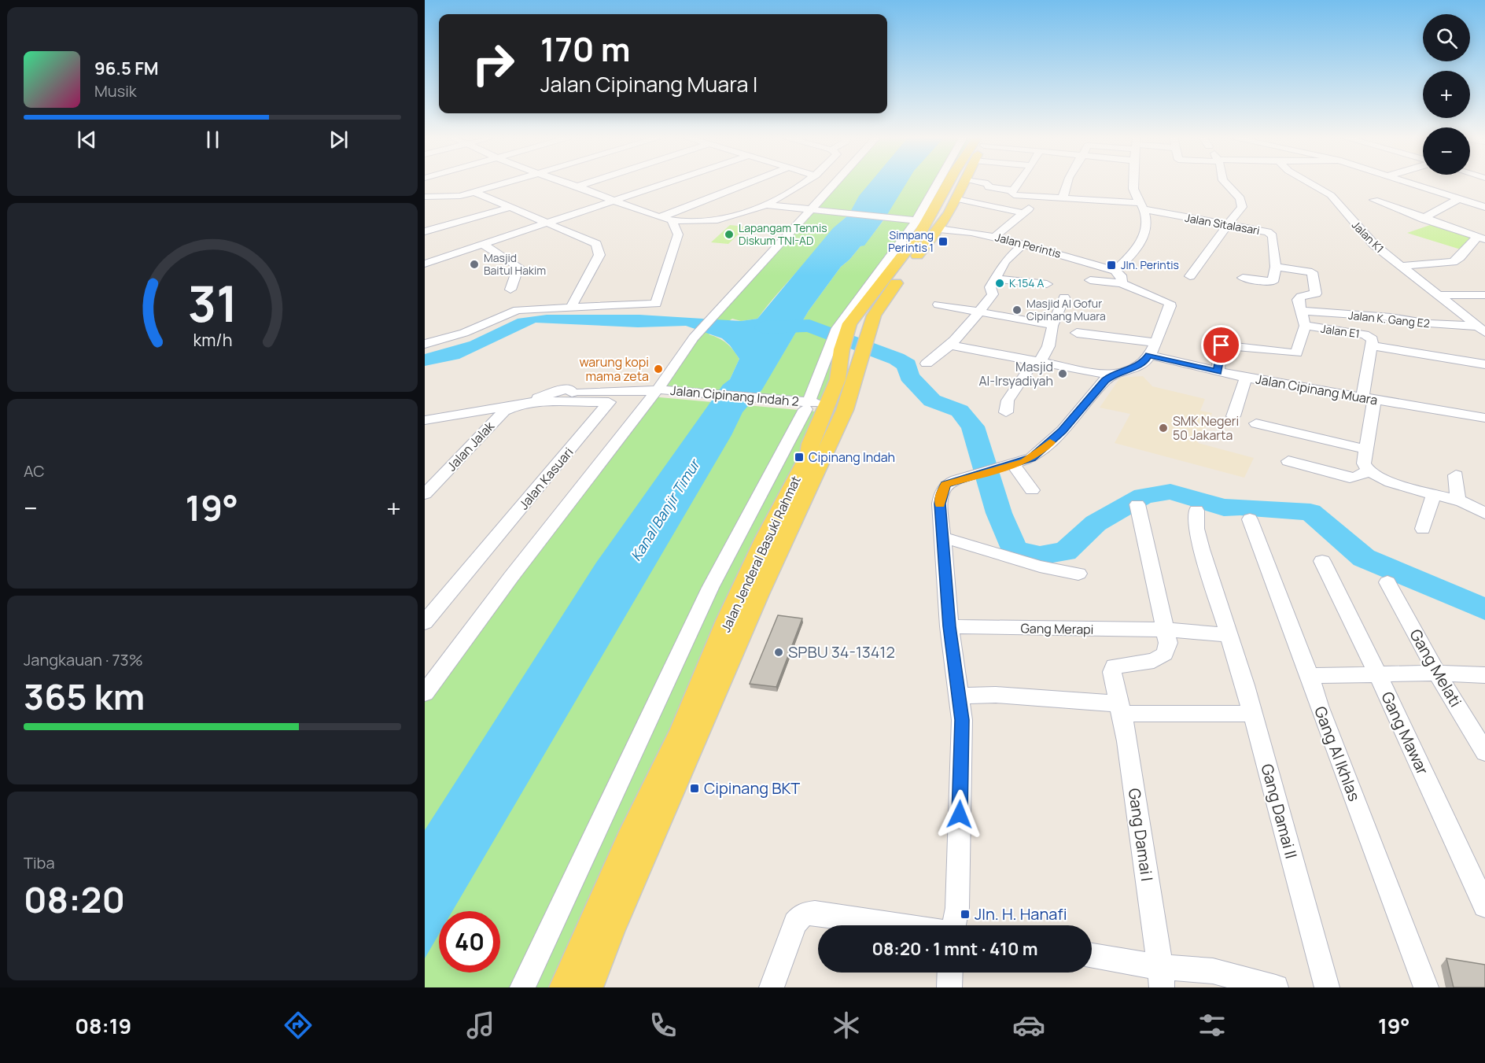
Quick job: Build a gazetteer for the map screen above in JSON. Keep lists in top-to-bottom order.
{
  "streets": {
    "main road": ["Jalan Jenderal Basuki Rahmat"],
    "street": [
      "Jalan Sitalasari",
      "Jalan K1",
      "Jalan Perintis",
      "Jalan K. Gang E2",
      "Jalan E1",
      "Jalan Cipinang Muara",
      "Jalan Cipinang Indah 2",
      "Jalan Jalak",
      "Jalan Kasuari",
      "Gang Merapi",
      "Gang Melati",
      "Gang Mawar",
      "Gang Al Ikhlas",
      "Gang Damai II",
      "Gang Damai I"
    ]
  },
  "crossings": [
    ["Jalan K1", "Jalan K. Gang E2"],
    ["Jalan Perintis", "Jalan Jenderal Basuki Rahmat"],
    ["Jalan E1", "Jalan Cipinang Muara"],
    ["Jalan Cipinang Indah 2", "Jalan Jalak"],
    ["Jalan Cipinang Indah 2", "Jalan Kasuari"],
    ["Jalan Cipinang Indah 2", "Jalan Jenderal Basuki Rahmat"],
    ["Jalan Jalak", "Jalan Kasuari"],
    ["Gang Merapi", "Gang Damai II"],
    ["Gang Merapi", "Gang Damai I"]
  ],
  "water": ["Kanal Banjir Timur"],
  "places": {
    "other": [
      "Lapangam Tennis Diskum TNI-AD",
      "Masjid Baitul Hakim",
      "K 154 A",
      "Masjid Al Gofur Cipinang Muara",
      "warung kopi mama zeta",
      "Masjid Al-Irsyadiyah",
      "SMK Negeri 50 Jakarta",
      "SPBU 34-13412"
    ],
    "transit": [
      "Simpang Perintis 1",
      "Jln. Perintis",
      "Cipinang Indah",
      "Cipinang BKT",
      "Jln. H. Hanafi"
    ]
  },
  "page": {
    "map_buttons": ["+", "−"],
    "turn": ["170 m", "Jalan Cipinang Muara I"],
    "song": ["96.5 FM", "Musik"],
    "tile": [
      "AC",
      ["Jangkauan · 73%", "365 km"],
      ["Tiba", "08:20"]
    ],
    "heat": ["−", "19°", "+"],
    "limit": "40",
    "trip": "08:20 · 1 mnt · 410 m",
    "tabs": ["08:19", "19°"],
    "gauge": ["31", "km/h"]
  }
}
